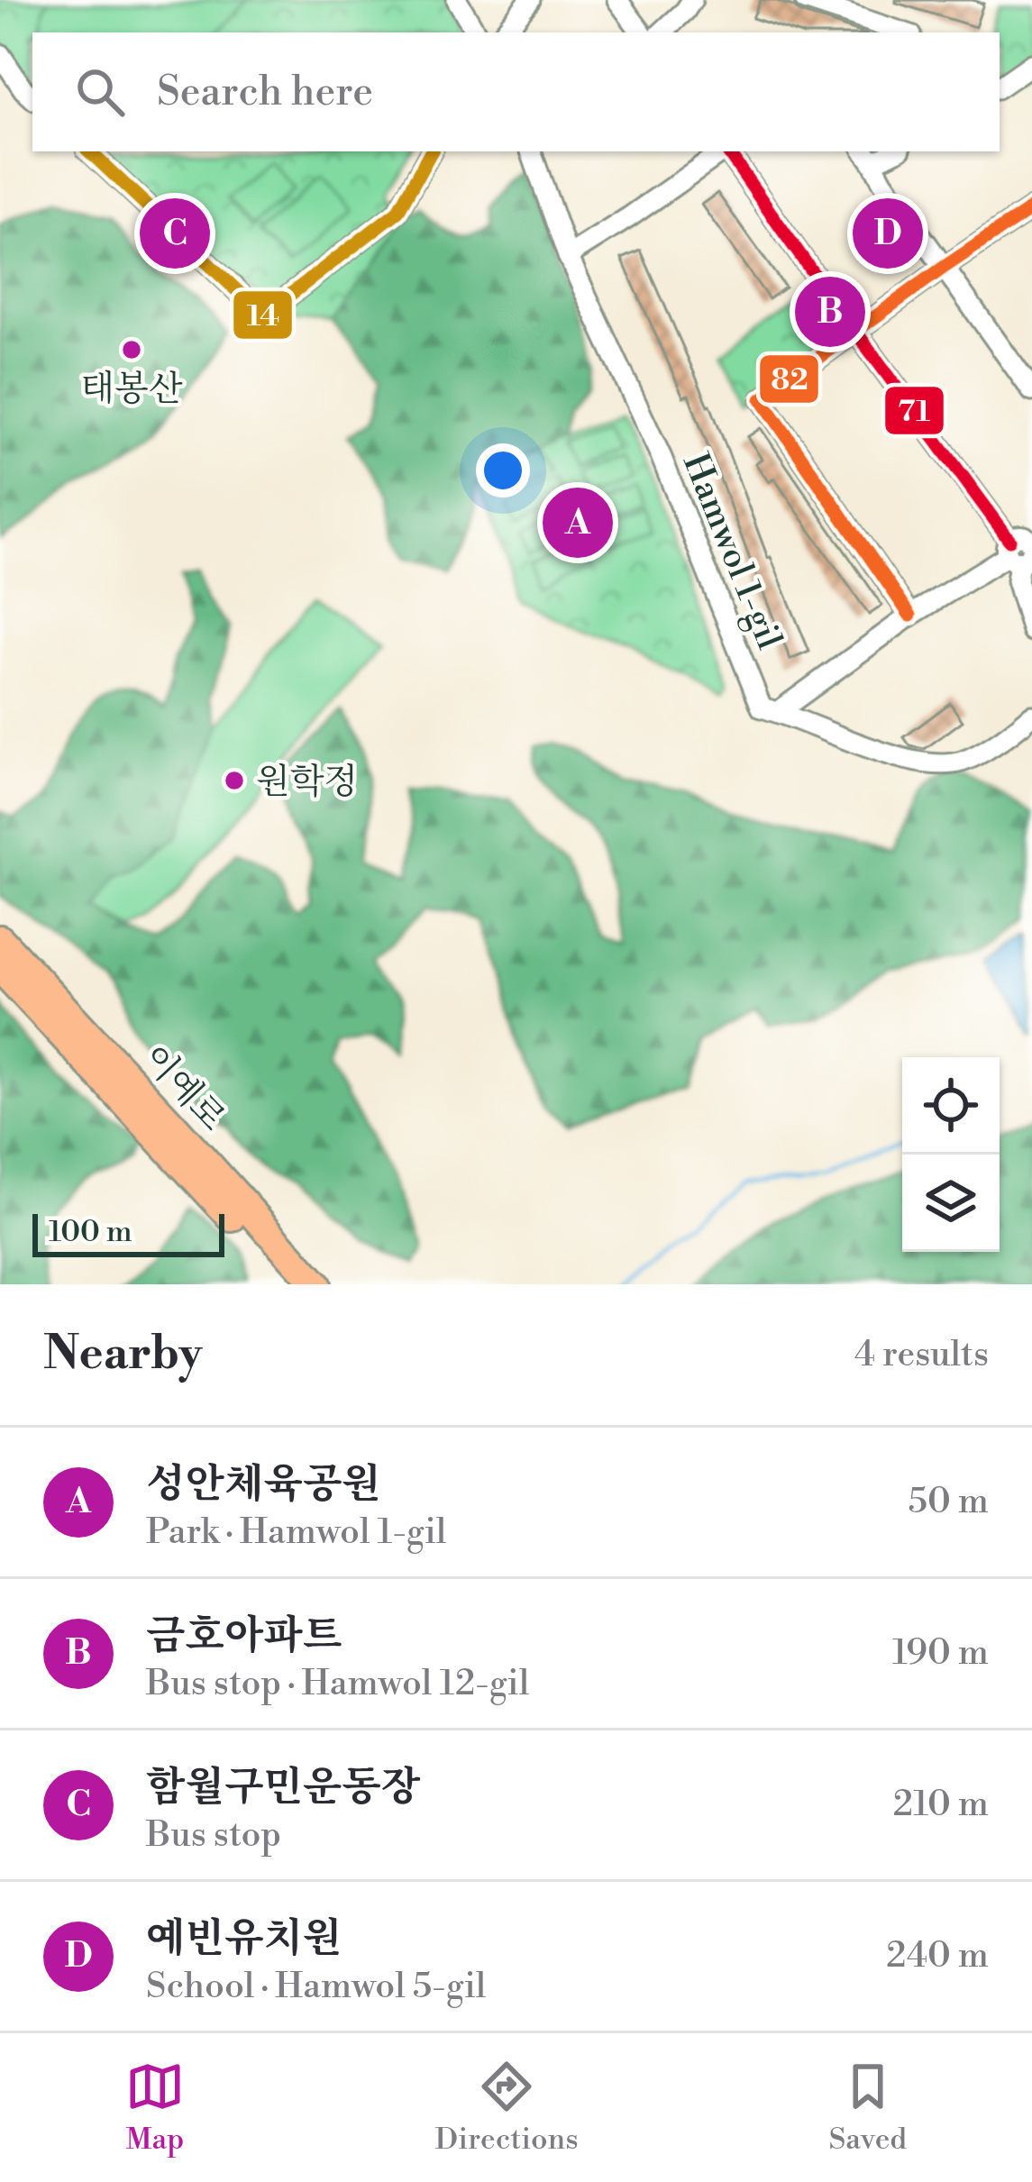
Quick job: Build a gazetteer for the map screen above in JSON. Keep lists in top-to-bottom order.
{
  "streets": {
    "highway": ["이예로"],
    "street": ["Hamwol 1-gil"]
  },
  "places": ["태봉산", "원학정"],
  "lines": ["transit line 71", "transit line 14", "transit line 82"],
  "scale_bar": "100 m",
  "page": {
    "search": "Search here",
    "pins": [
      "C",
      "D",
      "B",
      "A"
    ],
    "scale": "100 m",
    "heading": ["Nearby", "4 results"],
    "list": [
      {
        "mark": "A",
        "name": "성안체육공원",
        "note": "Park · Hamwol 1-gil",
        "value": "50 m"
      },
      {
        "mark": "B",
        "name": "금호아파트",
        "note": "Bus stop · Hamwol 12-gil",
        "value": "190 m"
      },
      {
        "mark": "C",
        "name": "함월구민운동장",
        "note": "Bus stop",
        "value": "210 m"
      },
      {
        "mark": "D",
        "name": "예빈유치원",
        "note": "School · Hamwol 5-gil",
        "value": "240 m"
      }
    ],
    "nav": ["Map", "Directions", "Saved"]
  }
}
